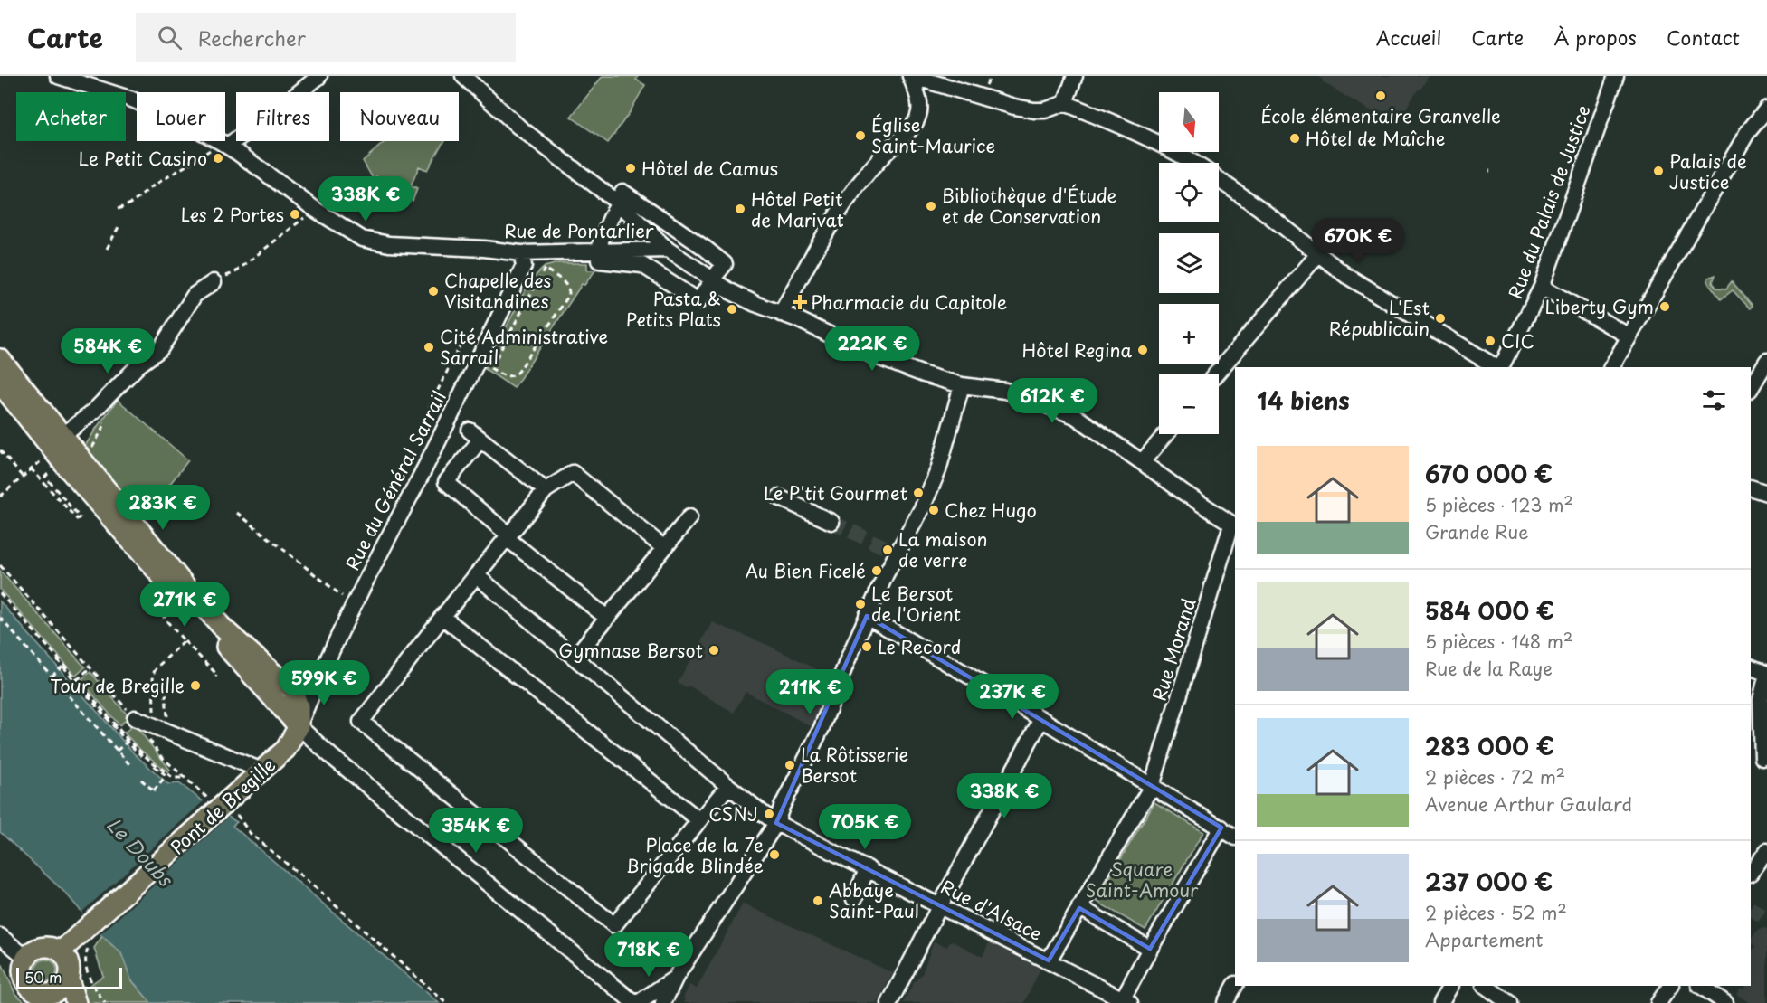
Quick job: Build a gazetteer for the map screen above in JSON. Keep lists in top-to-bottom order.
{
  "streets": {
    "main road": ["Pont de Bregille"],
    "street": [
      "Rue du Palais de Justice",
      "Rue de Pontarlier",
      "Rue du Général Sarrail",
      "Rue Morand",
      "Rue d'Alsace"
    ]
  },
  "crossings": [
    ["Rue de Pontarlier", "Rue du Général Sarrail"],
    ["Rue du Général Sarrail", "Pont de Bregille"],
    ["Rue Morand", "Rue d'Alsace"]
  ],
  "water": ["Le Doubs"],
  "parks": ["Square Saint-Amour"],
  "places": {
    "other": [
      "École élémentaire Granvelle",
      "Église Saint-Maurice",
      "Hôtel de Maîche",
      "Le Petit Casino",
      "Hôtel de Camus",
      "Palais de Justice",
      "Bibliothèque d'Étude et de Conservation",
      "Hôtel Petit de Marivat",
      "Les 2 Portes",
      "Chapelle des Visitandines",
      "Liberty Gym",
      "Pasta & Petits Plats",
      "L'Est Républicain",
      "CIC",
      "Cité Administrative Sarrail",
      "Hôtel Regina",
      "Le P'tit Gourmet",
      "Chez Hugo",
      "La maison de verre",
      "Au Bien Ficelé",
      "Le Bersot de l'Orient",
      "Le Record",
      "Gymnase Bersot",
      "Tour de Bregille",
      "La Rôtisserie Bersot",
      "CSNJ",
      "Place de la 7e Brigade Blindée",
      "Abbaye Saint-Paul"
    ],
    "health": ["Pharmacie du Capitole"]
  },
  "scale_bar": "50 m",
  "north": "bottom",
  "page": {
    "header": "Carte",
    "search": "Rechercher",
    "nav": [
      "Accueil",
      "Carte",
      "À propos",
      "Contact"
    ],
    "map_buttons": ["+", "−"],
    "chip": [
      "Acheter",
      "Louer",
      "Filtres",
      "Nouveau"
    ],
    "price": [
      "338K €",
      "670K €",
      "222K €",
      "584K €",
      "612K €",
      "283K €",
      "271K €",
      "599K €",
      "211K €",
      "237K €",
      "338K €",
      "705K €",
      "354K €",
      "718K €"
    ],
    "heading": "14 biens",
    "list": [
      {
        "name": "670 000 €",
        "note": "5 pièces · 123 m² · Grande Rue"
      },
      {
        "name": "584 000 €",
        "note": "5 pièces · 148 m² · Rue de la Raye"
      },
      {
        "name": "283 000 €",
        "note": "2 pièces · 72 m² · Avenue Arthur Gaulard"
      },
      {
        "name": "237 000 €",
        "note": "2 pièces · 52 m² · Appartement"
      }
    ],
    "scale": "50 m"
  }
}
